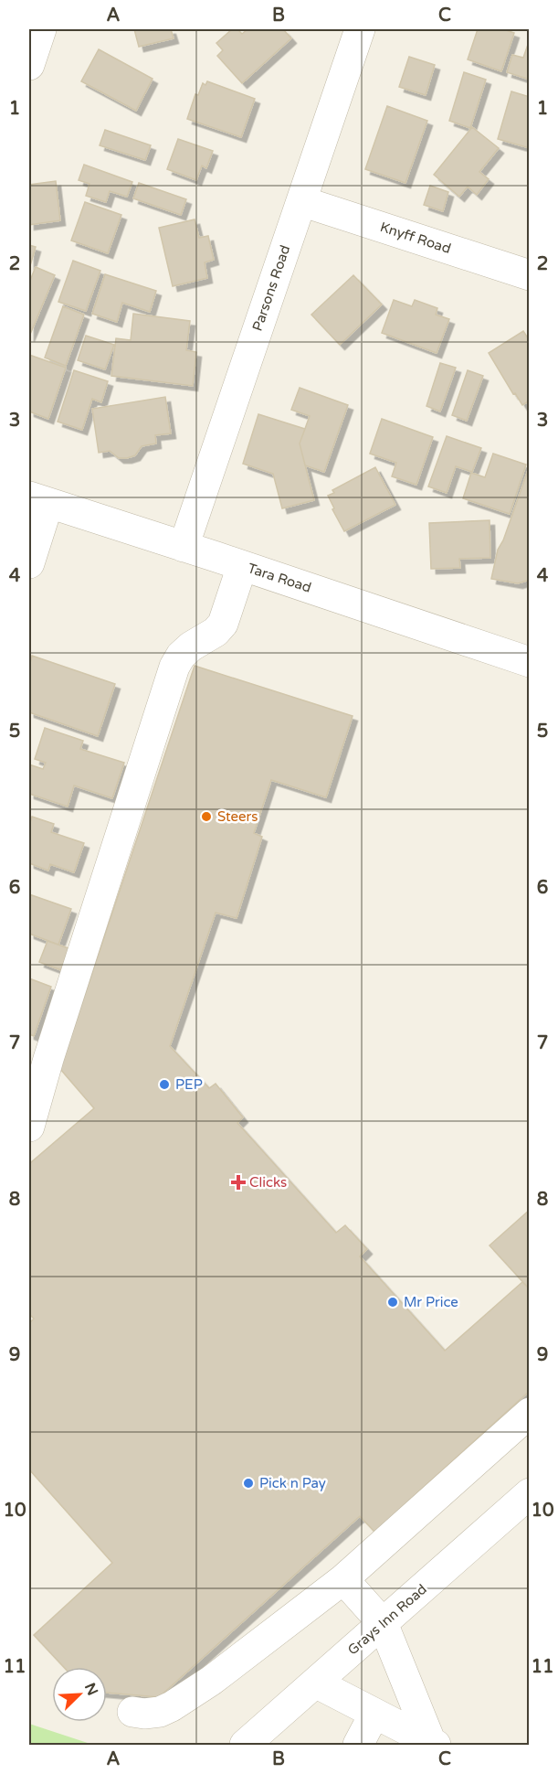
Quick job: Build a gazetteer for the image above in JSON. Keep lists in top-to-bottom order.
{
  "streets": {
    "street": [
      "Knyff Road",
      "Parsons Road",
      "Tara Road",
      "Grays Inn Road"
    ]
  },
  "crossings": [
    ["Knyff Road", "Parsons Road"],
    ["Parsons Road", "Tara Road"]
  ],
  "places": {
    "other": [
      "Steers",
      "PEP",
      "Mr Price",
      "Pick n Pay"
    ],
    "health": ["Clicks"]
  },
  "north": "top right",
  "grid": {
    "columns": ["A", "B", "C"],
    "rows": [
      "1",
      "2",
      "3",
      "4",
      "5",
      "6",
      "7",
      "8",
      "9",
      "10",
      "11"
    ]
  }
}
